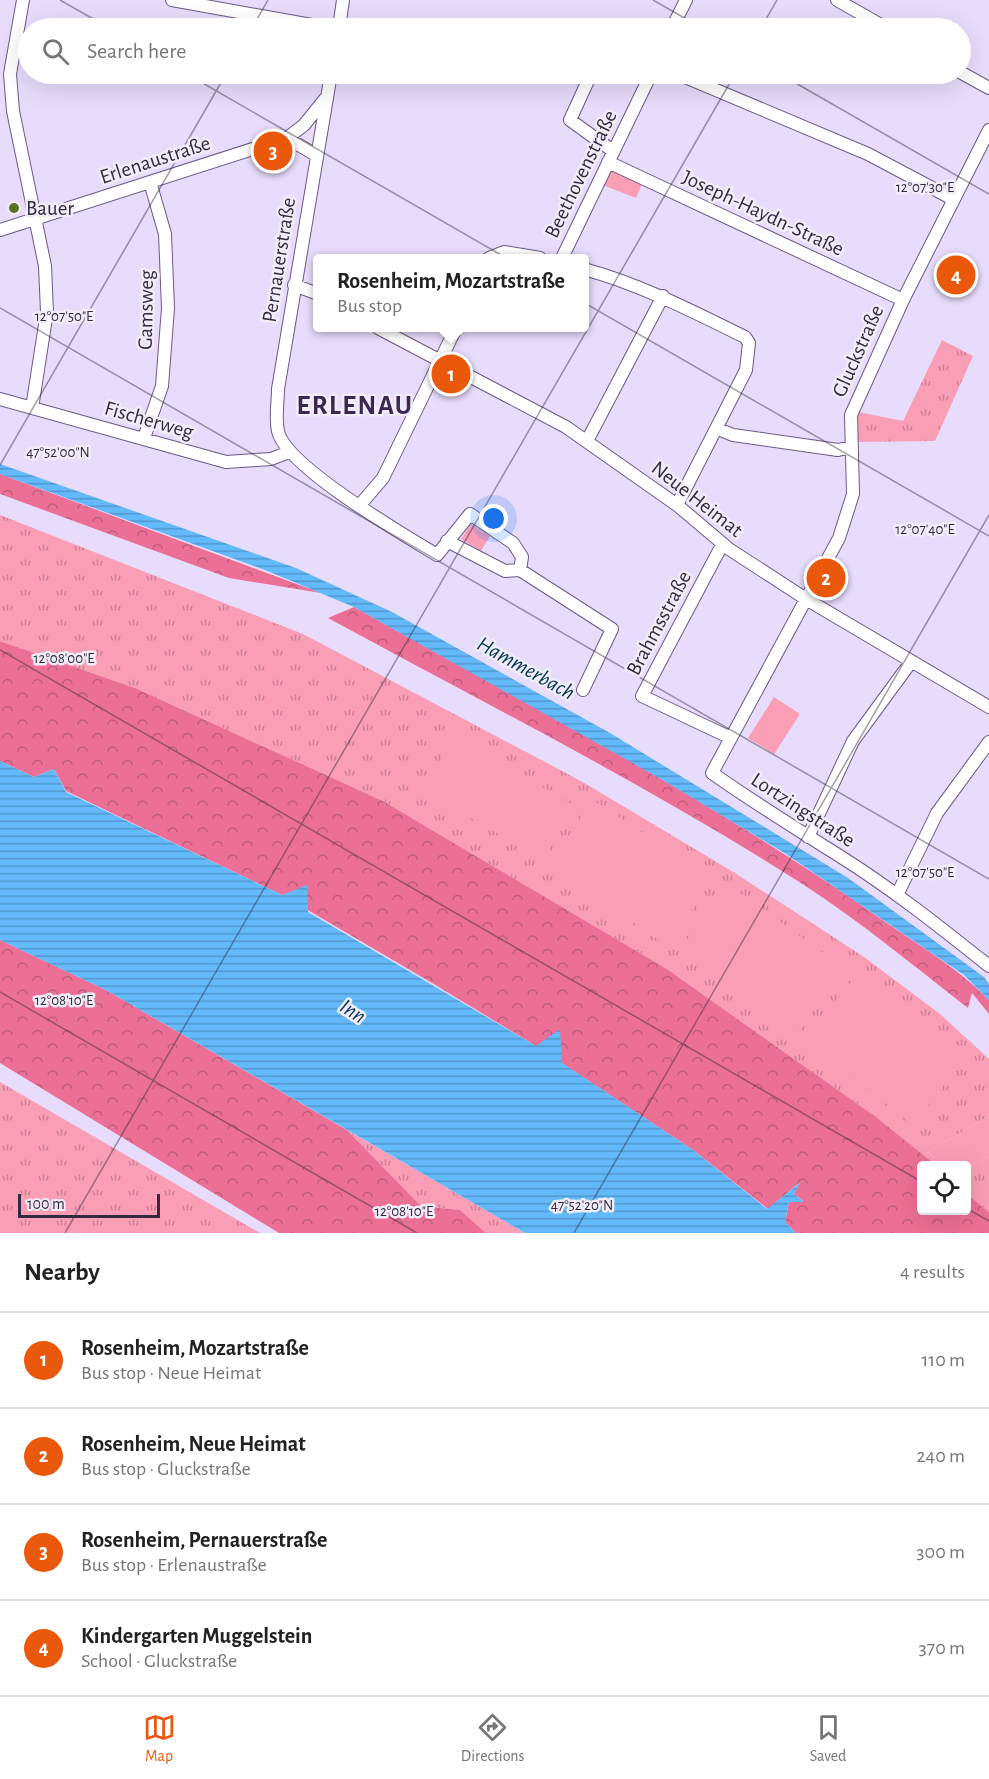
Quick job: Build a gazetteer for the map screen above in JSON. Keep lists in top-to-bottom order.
{
  "streets": {
    "street": [
      "Erlenaustraße",
      "Beethovenstraße",
      "Joseph-Haydn-Straße",
      "Pernauerstraße",
      "Gamsweg",
      "Gluckstraße",
      "Fischerweg",
      "Neue Heimat",
      "Brahmsstraße",
      "Lortzingstraße"
    ]
  },
  "crossings": [
    ["Erlenaustraße", "Pernauerstraße"],
    ["Erlenaustraße", "Gamsweg"],
    ["Beethovenstraße", "Joseph-Haydn-Straße"],
    ["Joseph-Haydn-Straße", "Gluckstraße"],
    ["Pernauerstraße", "Fischerweg"],
    ["Gamsweg", "Fischerweg"],
    ["Gluckstraße", "Neue Heimat"],
    ["Gluckstraße", "Brahmsstraße"],
    ["Gluckstraße", "Lortzingstraße"],
    ["Neue Heimat", "Brahmsstraße"]
  ],
  "districts": ["ERLENAU"],
  "water": ["Hammerbach", "Inn"],
  "places": ["Bauer"],
  "scale_bar": "100 m",
  "page": {
    "search": "Search here",
    "pins": [
      "3",
      "4",
      "1",
      "2"
    ],
    "popup": ["Rosenheim, Mozartstraße", "Bus stop"],
    "scale": "100 m",
    "heading": ["Nearby", "4 results"],
    "list": [
      {
        "mark": "1",
        "name": "Rosenheim, Mozartstraße",
        "note": "Bus stop · Neue Heimat",
        "value": "110 m"
      },
      {
        "mark": "2",
        "name": "Rosenheim, Neue Heimat",
        "note": "Bus stop · Gluckstraße",
        "value": "240 m"
      },
      {
        "mark": "3",
        "name": "Rosenheim, Pernauerstraße",
        "note": "Bus stop · Erlenaustraße",
        "value": "300 m"
      },
      {
        "mark": "4",
        "name": "Kindergarten Muggelstein",
        "note": "School · Gluckstraße",
        "value": "370 m"
      }
    ],
    "nav": ["Map", "Directions", "Saved"]
  },
  "coordinates": [
    "12°07'30\"E",
    "12°07'50\"E",
    "47°52'00\"N",
    "12°07'40\"E",
    "12°08'00\"E",
    "12°08'10\"E",
    "47°52'20\"N"
  ]
}
